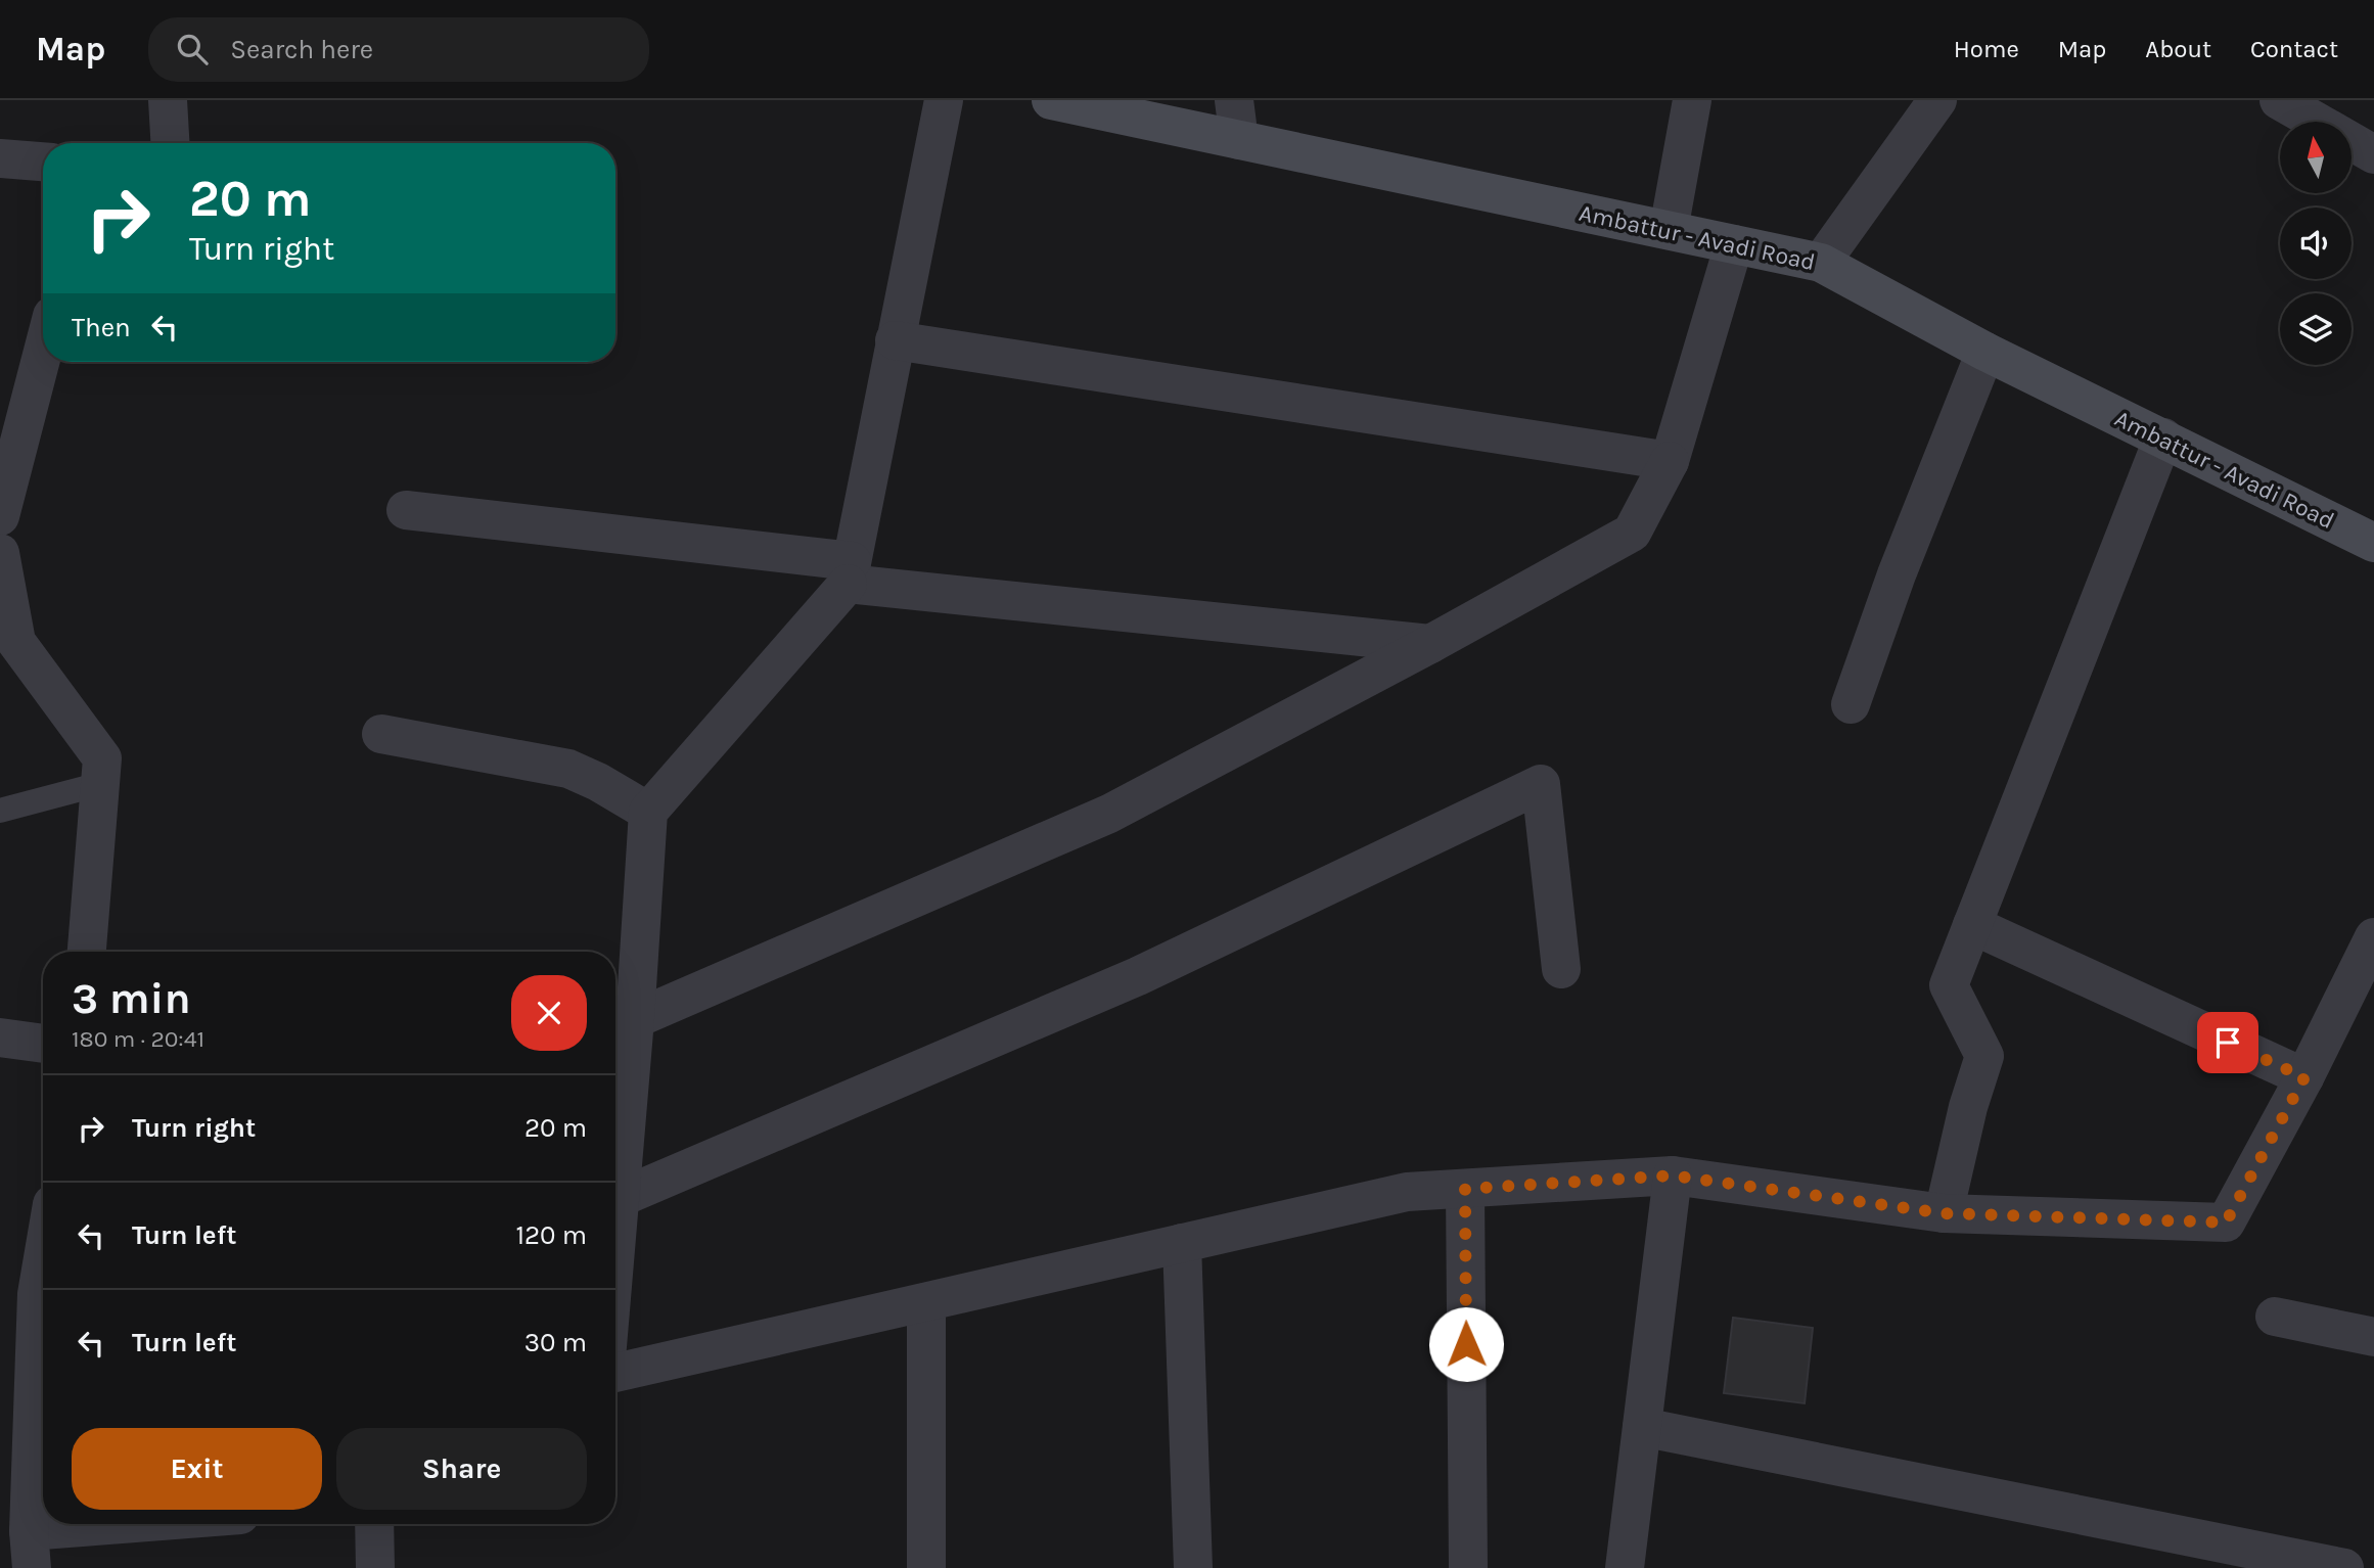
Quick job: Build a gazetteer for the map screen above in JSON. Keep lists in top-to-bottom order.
{
  "streets": {
    "street": ["Ambattur - Avadi Road"]
  },
  "north": "top",
  "page": {
    "header": "Map",
    "search": "Search here",
    "nav": [
      "Home",
      "Map",
      "About",
      "Contact"
    ],
    "turn": ["20 m", "Turn right"],
    "then": "Then",
    "heading": ["3 min", "180 m · 20:41"],
    "list": [
      {
        "name": "Turn right",
        "value": "20 m"
      },
      {
        "name": "Turn left",
        "value": "120 m"
      },
      {
        "name": "Turn left",
        "value": "30 m"
      }
    ],
    "buttons": ["Exit", "Share"]
  }
}
